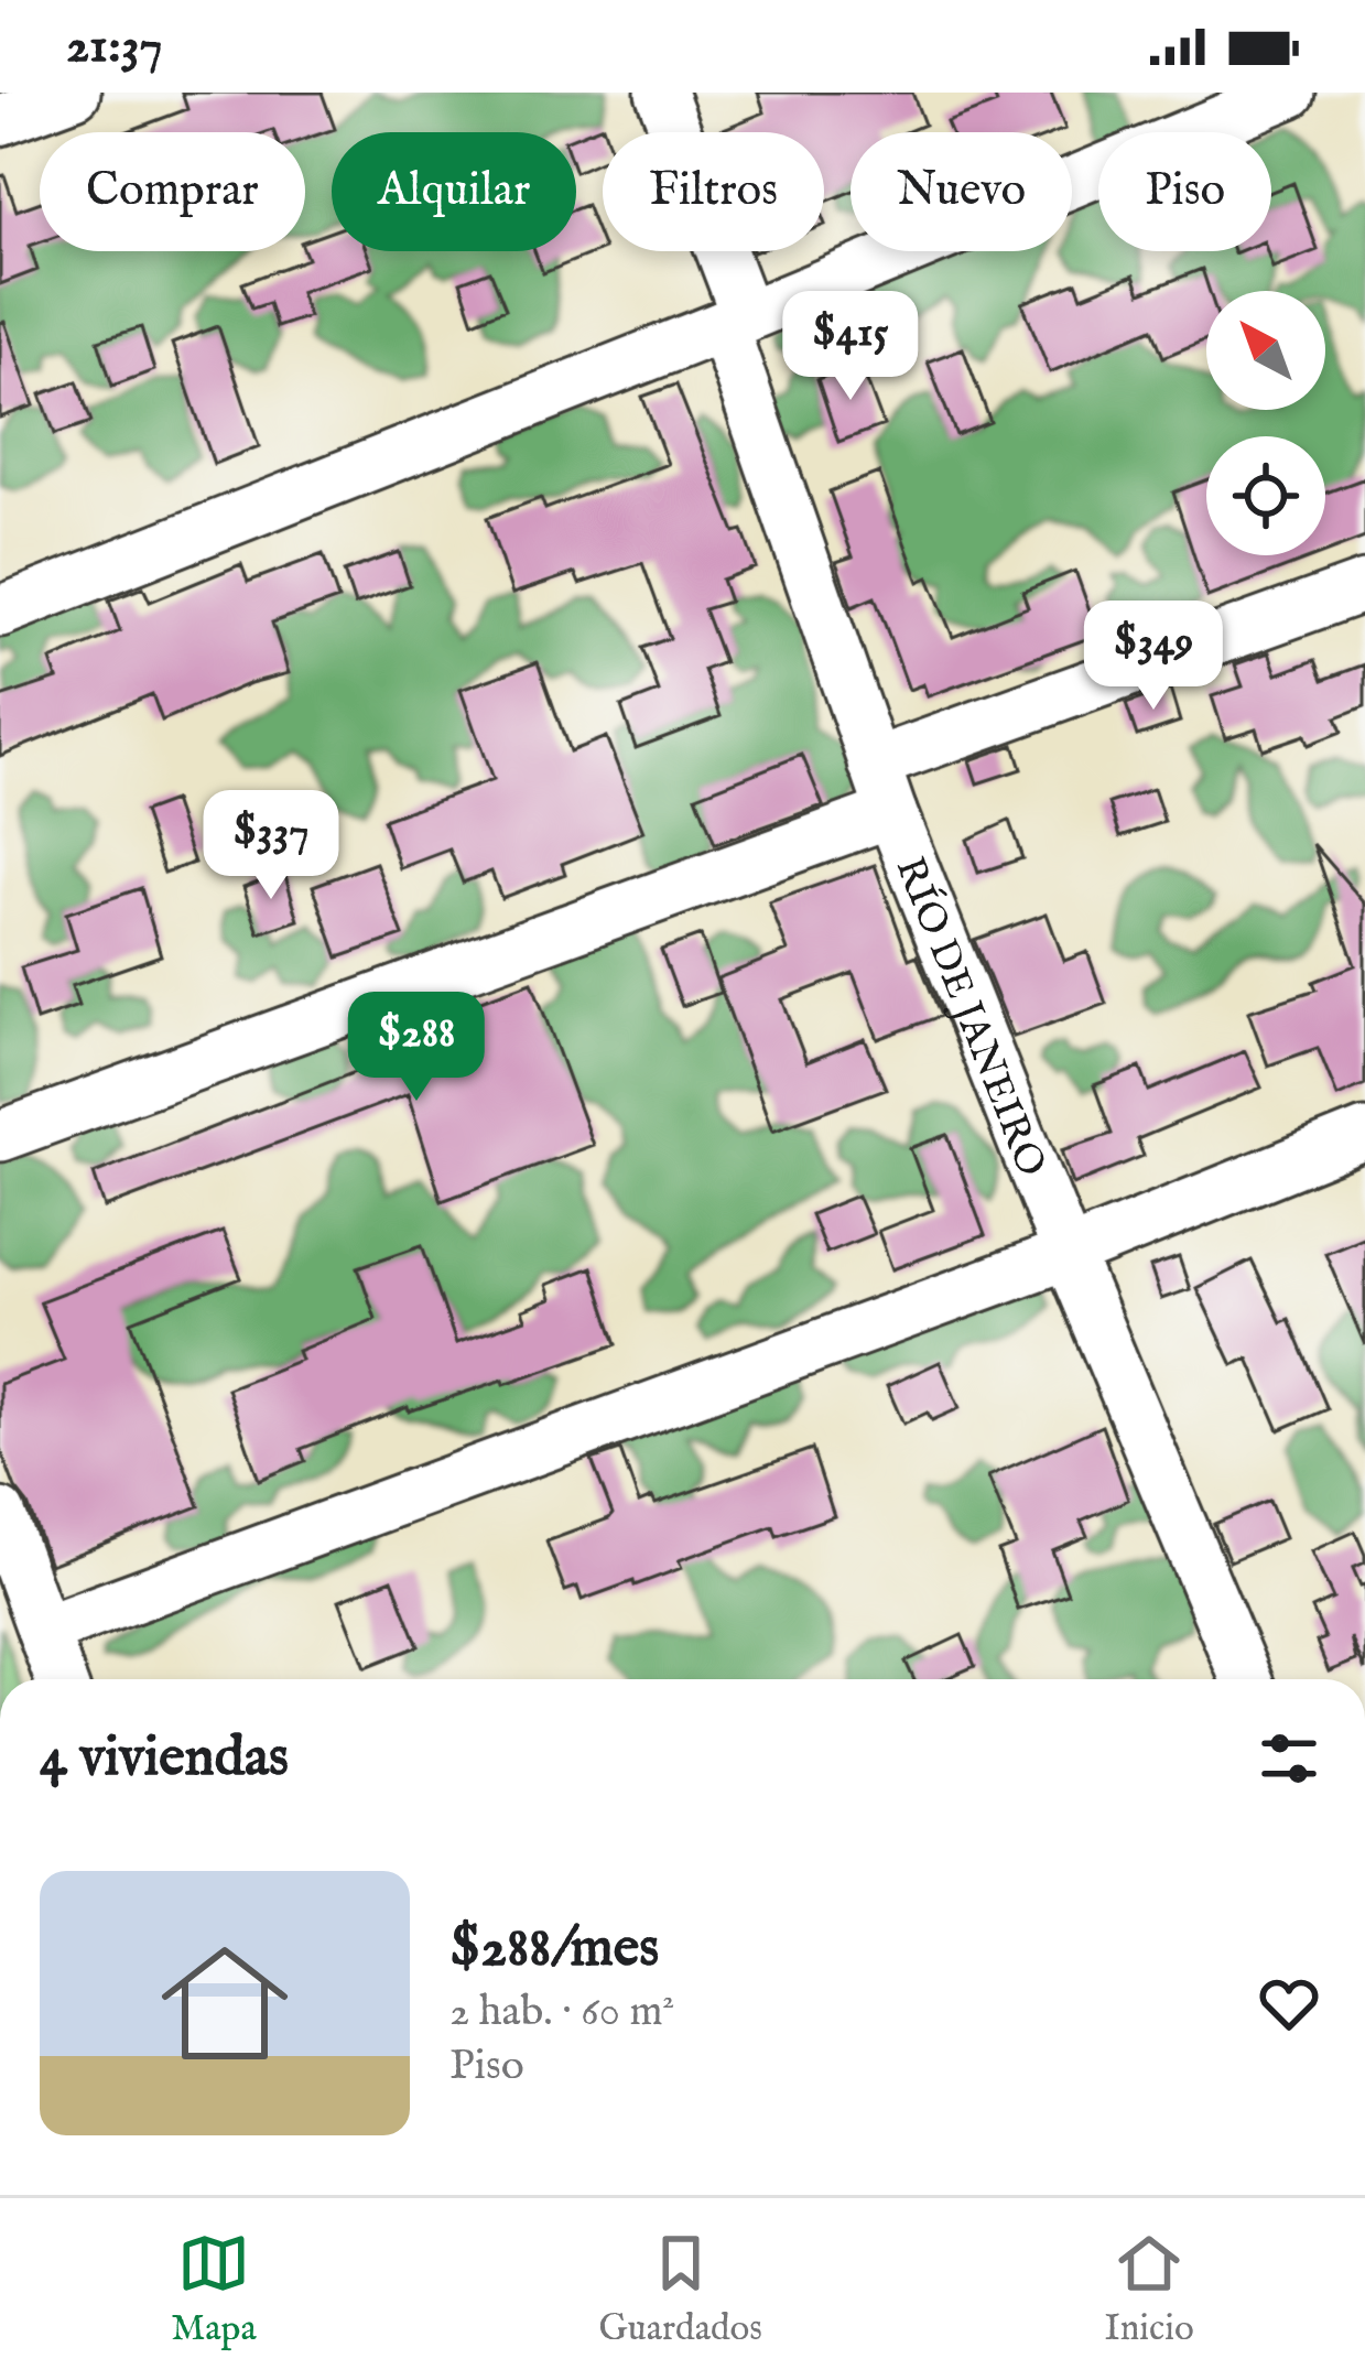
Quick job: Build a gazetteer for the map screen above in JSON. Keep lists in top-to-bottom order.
{
  "streets": {
    "street": ["RÍO DE JANEIRO"]
  },
  "north": "top left",
  "page": {
    "status": "21:37",
    "chip": [
      "Comprar",
      "Alquilar",
      "Filtros",
      "Nuevo",
      "Piso"
    ],
    "price": [
      "$415",
      "$349",
      "$337",
      "$288"
    ],
    "heading": "4 viviendas",
    "list": [
      {
        "name": "$288/mes",
        "note": "2 hab. · 60 m² · Piso"
      }
    ],
    "tabs": ["Mapa", "Guardados", "Inicio"]
  }
}
